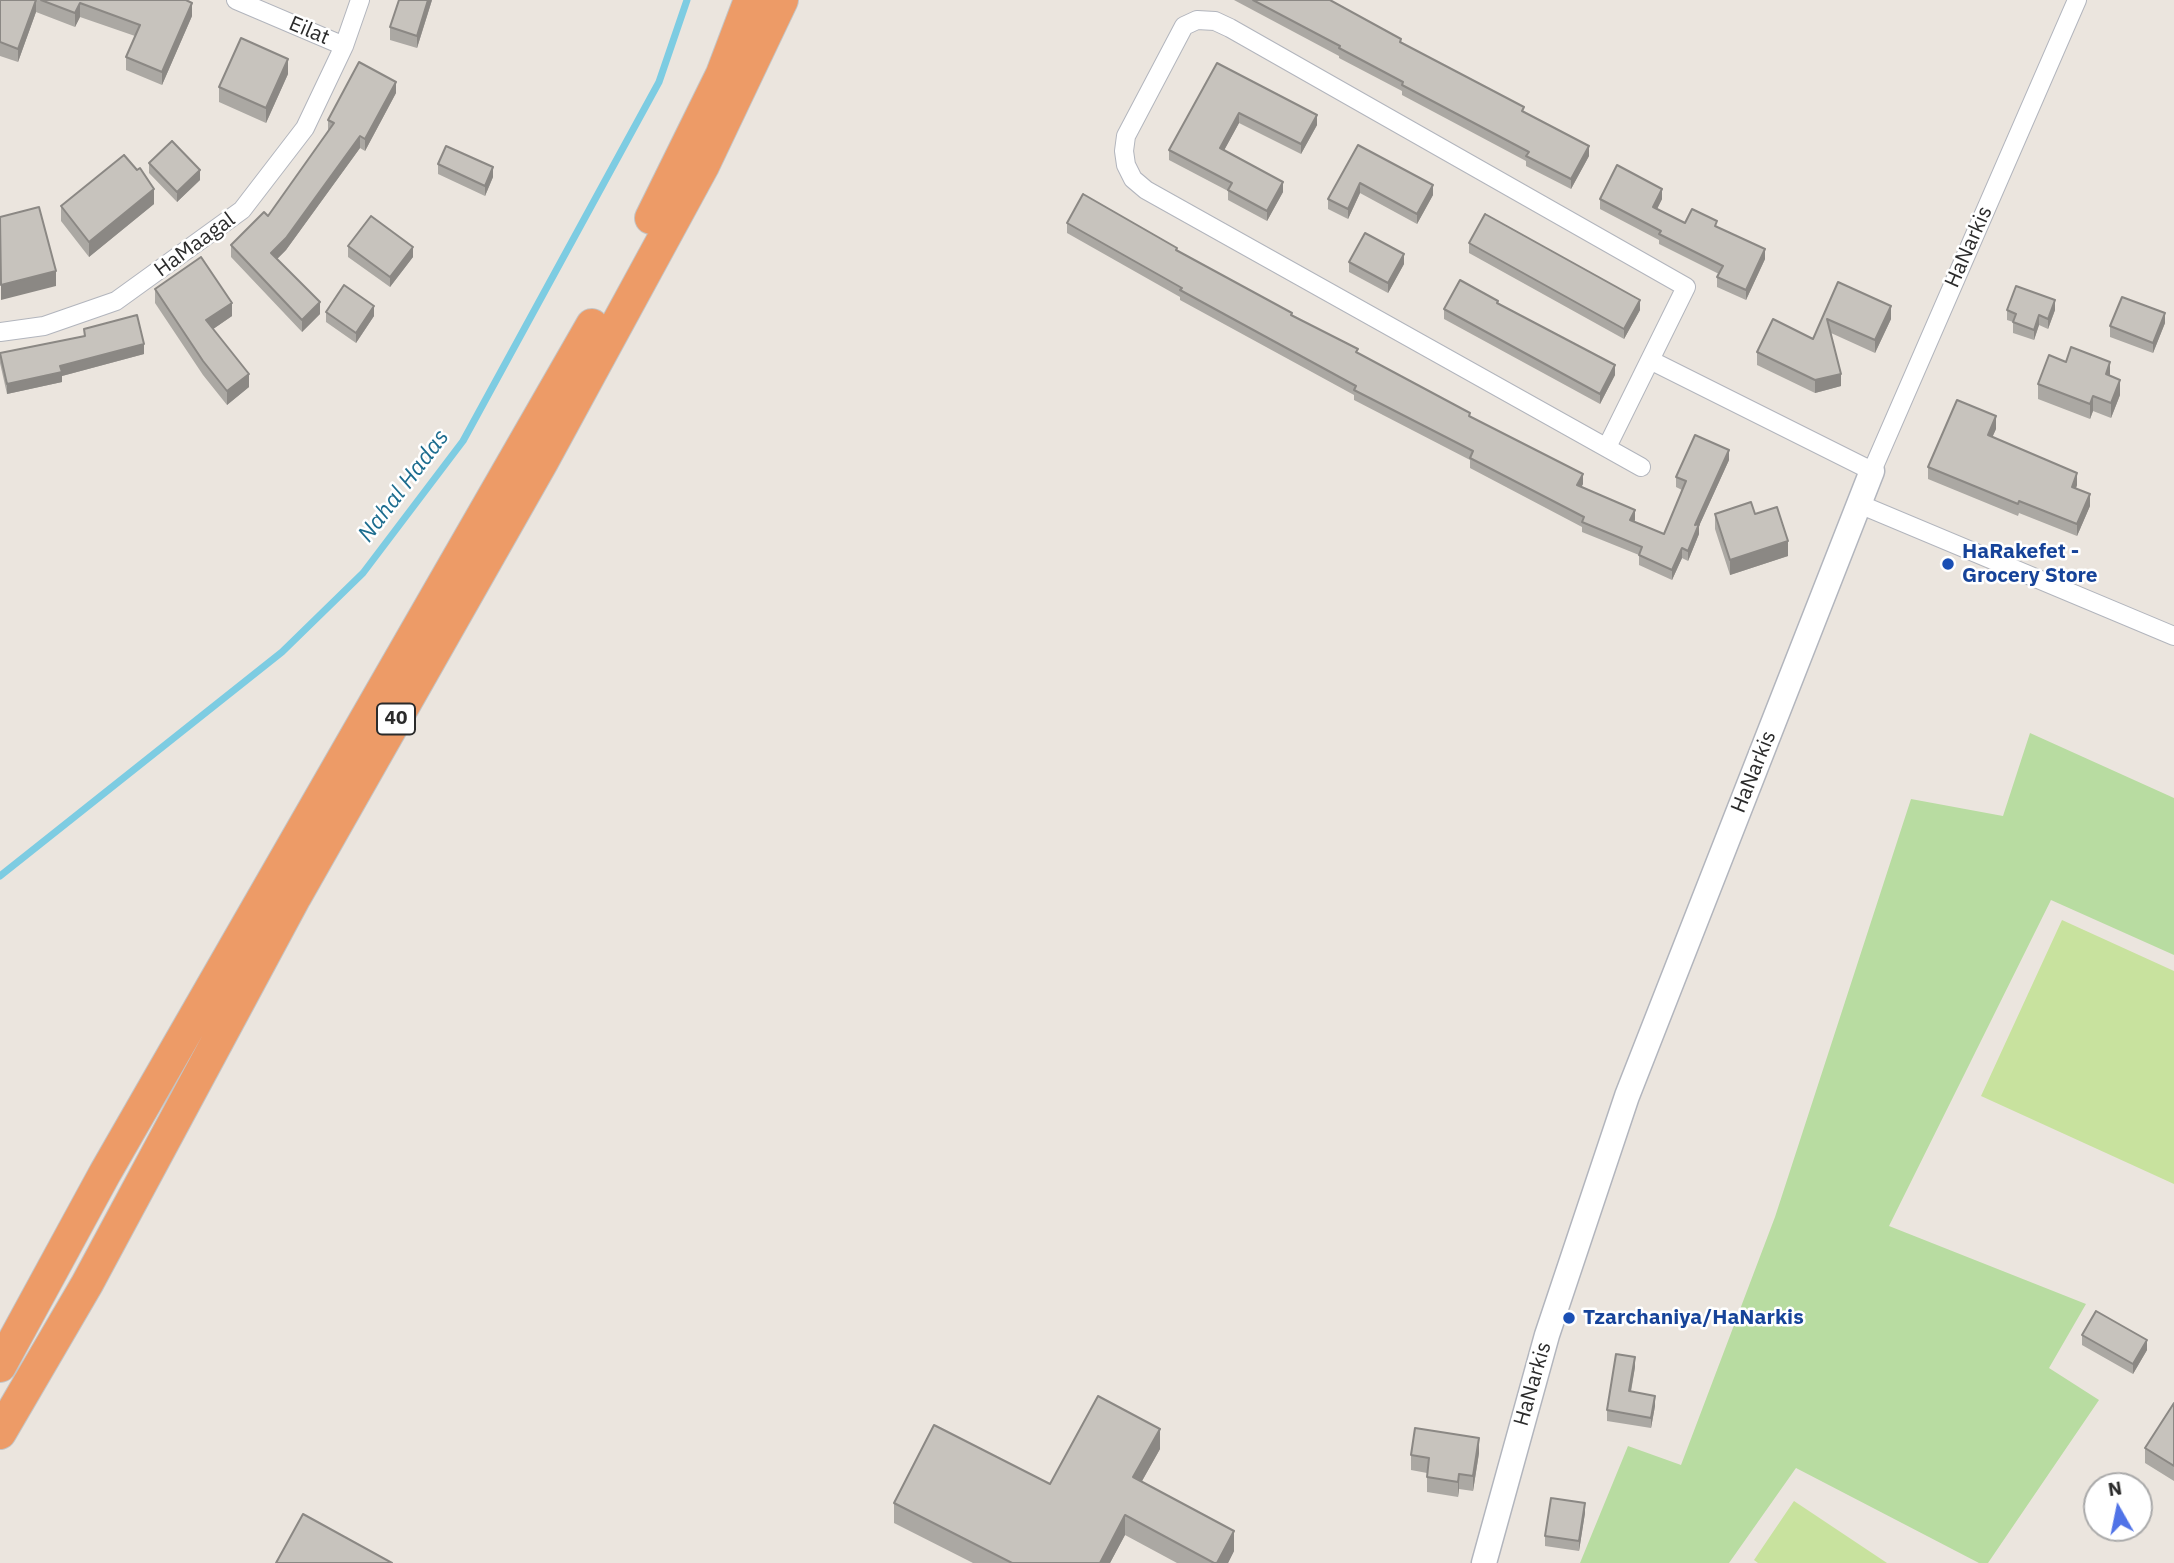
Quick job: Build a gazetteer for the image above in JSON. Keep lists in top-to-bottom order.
{
  "streets": {
    "highway": ["40"],
    "street": ["Eilat", "HaMaagal", "HaNarkis"]
  },
  "crossings": [
    ["Eilat", "HaMaagal"]
  ],
  "water": ["Nahal Hadas"],
  "places": ["HaRakefet - Grocery Store", "Tzarchaniya/HaNarkis"],
  "north": "top"
}
